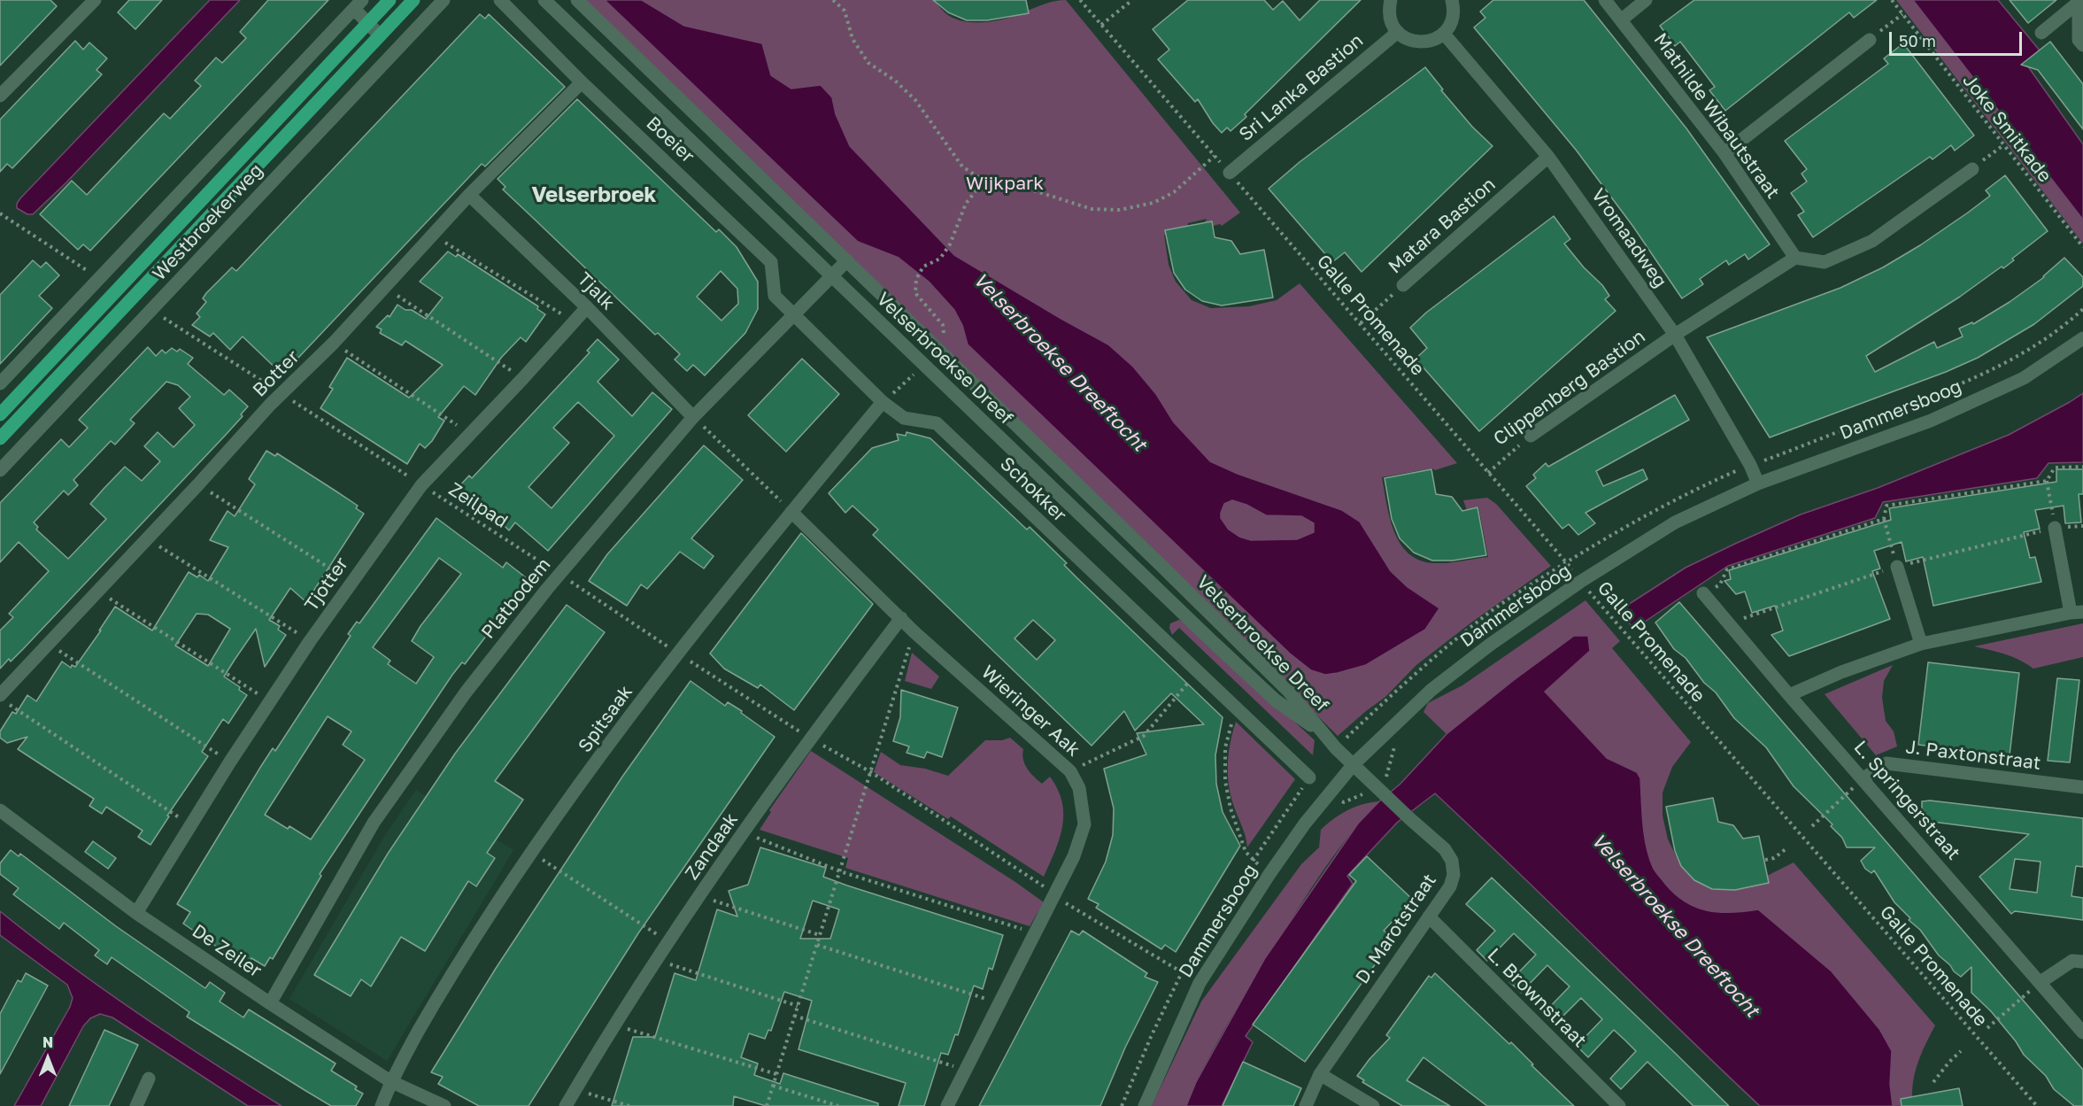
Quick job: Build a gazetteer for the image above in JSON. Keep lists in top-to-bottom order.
{
  "streets": {
    "main road": ["Westbroekerweg"],
    "street": [
      "Sri Lanka Bastion",
      "Mathilde Wibautstraat",
      "Boeier",
      "Matara Bastion",
      "Vromaadweg",
      "Tjalk",
      "Velserbroekse Dreef",
      "Botter",
      "Clippenberg Bastion",
      "Dammersboog",
      "Schokker",
      "Tjotter",
      "Platbodem",
      "Wieringer Aak",
      "Spitsaak",
      "J. Paxtonstraat",
      "L. Springerstraat",
      "Zandaak",
      "D. Marotstraat",
      "De Zeiler",
      "L. Brownstraat"
    ],
    "path": ["Joke Smitkade", "Galle Promenade", "Zeilpad"]
  },
  "crossings": [
    ["Sri Lanka Bastion", "Galle Promenade"],
    ["Mathilde Wibautstraat", "Clippenberg Bastion"],
    ["Boeier", "Botter"],
    ["Boeier", "Schokker"],
    ["Boeier", "Platbodem"],
    ["Westbroekerweg", "Zeilpad"],
    ["Matara Bastion", "Vromaadweg"],
    ["Matara Bastion", "Galle Promenade"],
    ["Vromaadweg", "Clippenberg Bastion"],
    ["Vromaadweg", "Dammersboog"],
    ["Tjalk", "Botter"],
    ["Tjalk", "Tjotter"],
    ["Tjalk", "Platbodem"],
    ["Galle Promenade", "Clippenberg Bastion"],
    ["Galle Promenade", "Dammersboog"],
    ["Velserbroekse Dreef", "Dammersboog"],
    ["Velserbroekse Dreef", "Platbodem"],
    ["Velserbroekse Dreef", "D. Marotstraat"],
    ["Botter", "Zeilpad"],
    ["Dammersboog", "Zeilpad"],
    ["Dammersboog", "D. Marotstraat"],
    ["Schokker", "Platbodem"],
    ["Schokker", "Spitsaak"],
    ["Zeilpad", "Tjotter"],
    ["Zeilpad", "Platbodem"],
    ["Zeilpad", "Wieringer Aak"],
    ["Zeilpad", "Spitsaak"],
    ["Zeilpad", "Zandaak"],
    ["Tjotter", "De Zeiler"],
    ["Platbodem", "De Zeiler"],
    ["Wieringer Aak", "Spitsaak"],
    ["Wieringer Aak", "Zandaak"],
    ["Spitsaak", "De Zeiler"],
    ["J. Paxtonstraat", "L. Springerstraat"],
    ["D. Marotstraat", "L. Brownstraat"]
  ],
  "districts": ["Velserbroek"],
  "water": ["Velserbroekse Dreeftocht"],
  "parks": ["Wijkpark"],
  "scale_bar": "50 m",
  "north": "top"
}
